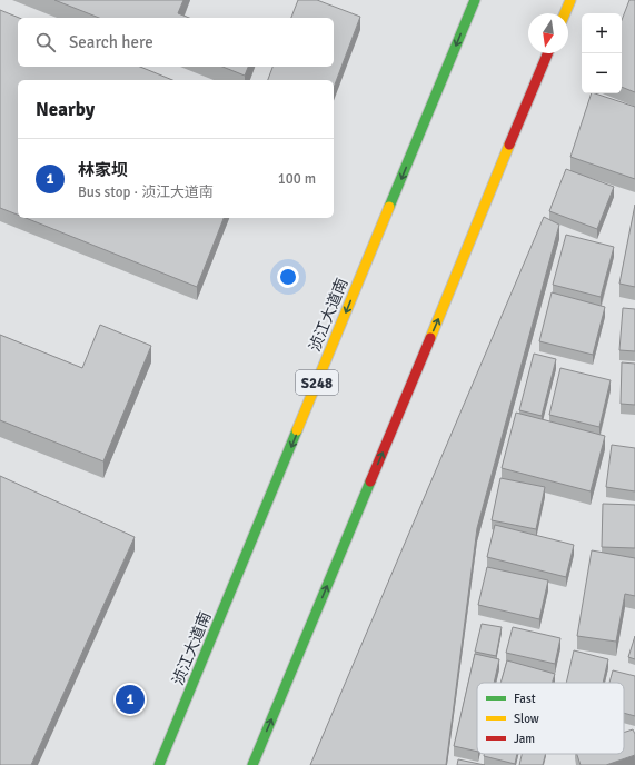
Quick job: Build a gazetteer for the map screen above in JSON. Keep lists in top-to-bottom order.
{
  "streets": {
    "main road": ["浈江大道南", "S248"]
  },
  "legend": ["Fast", "Slow", "Jam"],
  "north": "bottom",
  "page": {
    "map_buttons": ["+", "−"],
    "search": "Search here",
    "heading": "Nearby",
    "list": [
      {
        "mark": "1",
        "name": "林家坝",
        "note": "Bus stop · 浈江大道南",
        "value": "100 m"
      }
    ],
    "pins": "1"
  }
}
